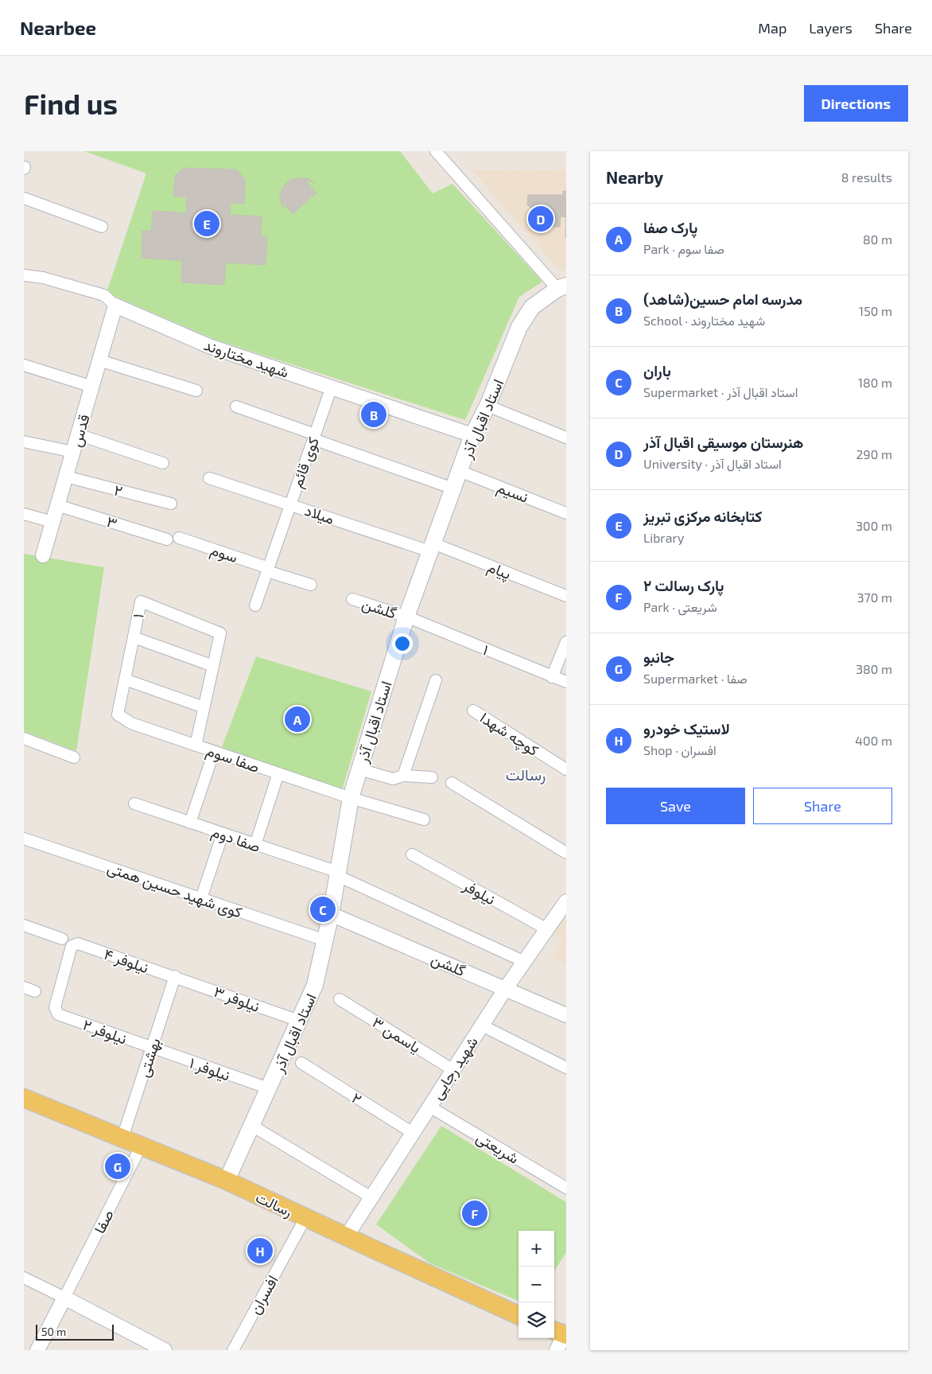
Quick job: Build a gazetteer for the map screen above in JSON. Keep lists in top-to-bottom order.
{
  "streets": {
    "main road": ["استاد اقبال آذر", "رسالت"],
    "street": [
      "شهید مختاروند",
      "قدس",
      "کوی قائم",
      "۲",
      "نسیم",
      "میلاد",
      "۳",
      "سوم",
      "پیام",
      "گلشن",
      "۱",
      "کوچه شهدا",
      "صفا سوم",
      "صفا دوم",
      "کوی شهید حسین همتی",
      "نیلوفر",
      "نیلوفر ۴",
      "نیلوفر ۳",
      "نیلوفر ۲",
      "یاسمن ۳",
      "بهشتی",
      "شهید رجایی",
      "نیلوفر ۱",
      "شریعتی",
      "صفا",
      "افسران"
    ]
  },
  "crossings": [
    ["شهید مختاروند", "استاد اقبال آذر"],
    ["شهید مختاروند", "قدس"],
    ["شهید مختاروند", "کوی قائم"],
    ["استاد اقبال آذر", "نسیم"],
    ["استاد اقبال آذر", "میلاد"],
    ["استاد اقبال آذر", "پیام"],
    ["استاد اقبال آذر", "گلشن"],
    ["استاد اقبال آذر", "۱"],
    ["استاد اقبال آذر", "صفا سوم"],
    ["استاد اقبال آذر", "صفا دوم"],
    ["استاد اقبال آذر", "کوی شهید حسین همتی"],
    ["استاد اقبال آذر", "نیلوفر ۳"],
    ["استاد اقبال آذر", "نیلوفر ۱"],
    ["استاد اقبال آذر", "رسالت"],
    ["قدس", "۲"],
    ["قدس", "۳"],
    ["کوی قائم", "میلاد"],
    ["کوی قائم", "سوم"],
    ["۲", "شهید رجایی"],
    ["میلاد", "پیام"],
    ["گلشن", "۱"],
    ["گلشن", "شهید رجایی"],
    ["۱", "صفا سوم"],
    ["صفا دوم", "شهید رجایی"],
    ["نیلوفر", "شهید رجایی"],
    ["نیلوفر ۴", "نیلوفر ۳"],
    ["نیلوفر ۴", "نیلوفر ۲"],
    ["نیلوفر ۴", "بهشتی"],
    ["نیلوفر ۳", "بهشتی"],
    ["نیلوفر ۲", "بهشتی"],
    ["نیلوفر ۲", "نیلوفر ۱"],
    ["یاسمن ۳", "شهید رجایی"],
    ["بهشتی", "نیلوفر ۱"],
    ["بهشتی", "رسالت"],
    ["شهید رجایی", "شریعتی"],
    ["شهید رجایی", "رسالت"],
    ["رسالت", "صفا"],
    ["رسالت", "افسران"]
  ],
  "districts": ["رسالت"],
  "scale_bar": "50 m",
  "page": {
    "header": "Nearbee",
    "nav": ["Map", "Layers", "Share"],
    "buttons": [
      "Directions",
      ["Save", "Share"]
    ],
    "title": "Find us",
    "heading": ["Nearby", "8 results"],
    "list": [
      {
        "mark": "A",
        "name": "پارک صفا",
        "note": "Park · صفا سوم",
        "value": "80 m"
      },
      {
        "mark": "B",
        "name": "مدرسه امام حسین(شاهد)",
        "note": "School · شهید مختاروند",
        "value": "150 m"
      },
      {
        "mark": "C",
        "name": "باران",
        "note": "Supermarket · استاد اقبال آذر",
        "value": "180 m"
      },
      {
        "mark": "D",
        "name": "هنرستان موسیقی اقبال آذر",
        "note": "University · استاد اقبال آذر",
        "value": "290 m"
      },
      {
        "mark": "E",
        "name": "کتابخانه مرکزى تبریز",
        "note": "Library",
        "value": "300 m"
      },
      {
        "mark": "F",
        "name": "پارک رسالت ۲",
        "note": "Park · شریعتی",
        "value": "370 m"
      },
      {
        "mark": "G",
        "name": "جانبو",
        "note": "Supermarket · صفا",
        "value": "380 m"
      },
      {
        "mark": "H",
        "name": "لاستیک خودرو",
        "note": "Shop · افسران",
        "value": "400 m"
      }
    ],
    "pins": [
      "D",
      "E",
      "B",
      "A",
      "C",
      "G",
      "F",
      "H"
    ],
    "map_buttons": ["+", "−"],
    "scale": "50 m"
  }
}
